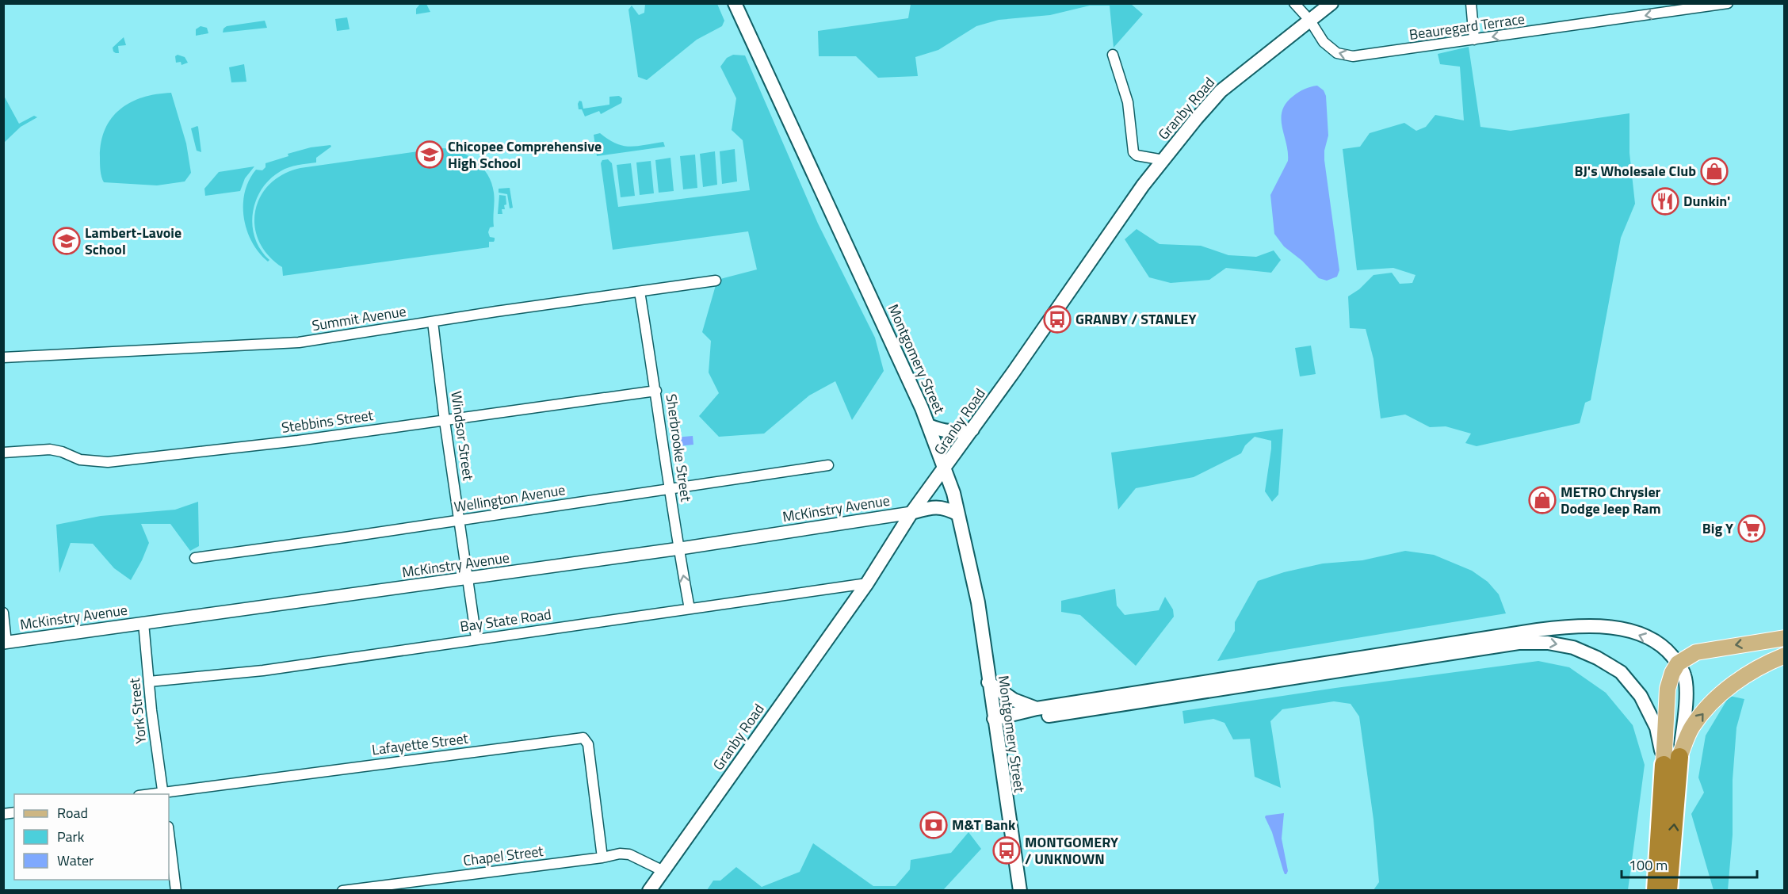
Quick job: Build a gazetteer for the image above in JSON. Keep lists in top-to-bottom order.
{
  "streets": {
    "main road": ["Granby Road", "Montgomery Street"],
    "street": [
      "Beauregard Terrace",
      "Summit Avenue",
      "Stebbins Street",
      "Windsor Street",
      "Sherbrooke Street",
      "Wellington Avenue",
      "McKinstry Avenue",
      "Bay State Road",
      "York Street",
      "Lafayette Street",
      "Chapel Street"
    ]
  },
  "crossings": [
    ["Beauregard Terrace", "Granby Road"],
    ["Granby Road", "Montgomery Street"],
    ["Granby Road", "McKinstry Avenue"],
    ["Granby Road", "Bay State Road"],
    ["Granby Road", "Chapel Street"],
    ["Summit Avenue", "Windsor Street"],
    ["Summit Avenue", "Sherbrooke Street"],
    ["Stebbins Street", "Windsor Street"],
    ["Stebbins Street", "Sherbrooke Street"],
    ["Windsor Street", "Wellington Avenue"],
    ["Windsor Street", "McKinstry Avenue"],
    ["Windsor Street", "Bay State Road"],
    ["Sherbrooke Street", "Wellington Avenue"],
    ["Sherbrooke Street", "McKinstry Avenue"],
    ["Sherbrooke Street", "Bay State Road"],
    ["McKinstry Avenue", "York Street"],
    ["Bay State Road", "York Street"],
    ["York Street", "Lafayette Street"],
    ["Lafayette Street", "Chapel Street"]
  ],
  "one_way": ["Beauregard Terrace"],
  "places": {
    "school or university": ["Chicopee Comprehensive High School", "Lambert-Lavoie School"],
    "shop": ["BJ's Wholesale Club", "METRO Chrysler Dodge Jeep Ram"],
    "restaurant": ["Dunkin'"],
    "bus stop": ["GRANBY / STANLEY", "MONTGOMERY / UNKNOWN"],
    "supermarket": ["Big Y"],
    "bank": ["M&T Bank"]
  },
  "legend": ["Road", "Park", "Water"],
  "scale_bar": "100 m"
}
